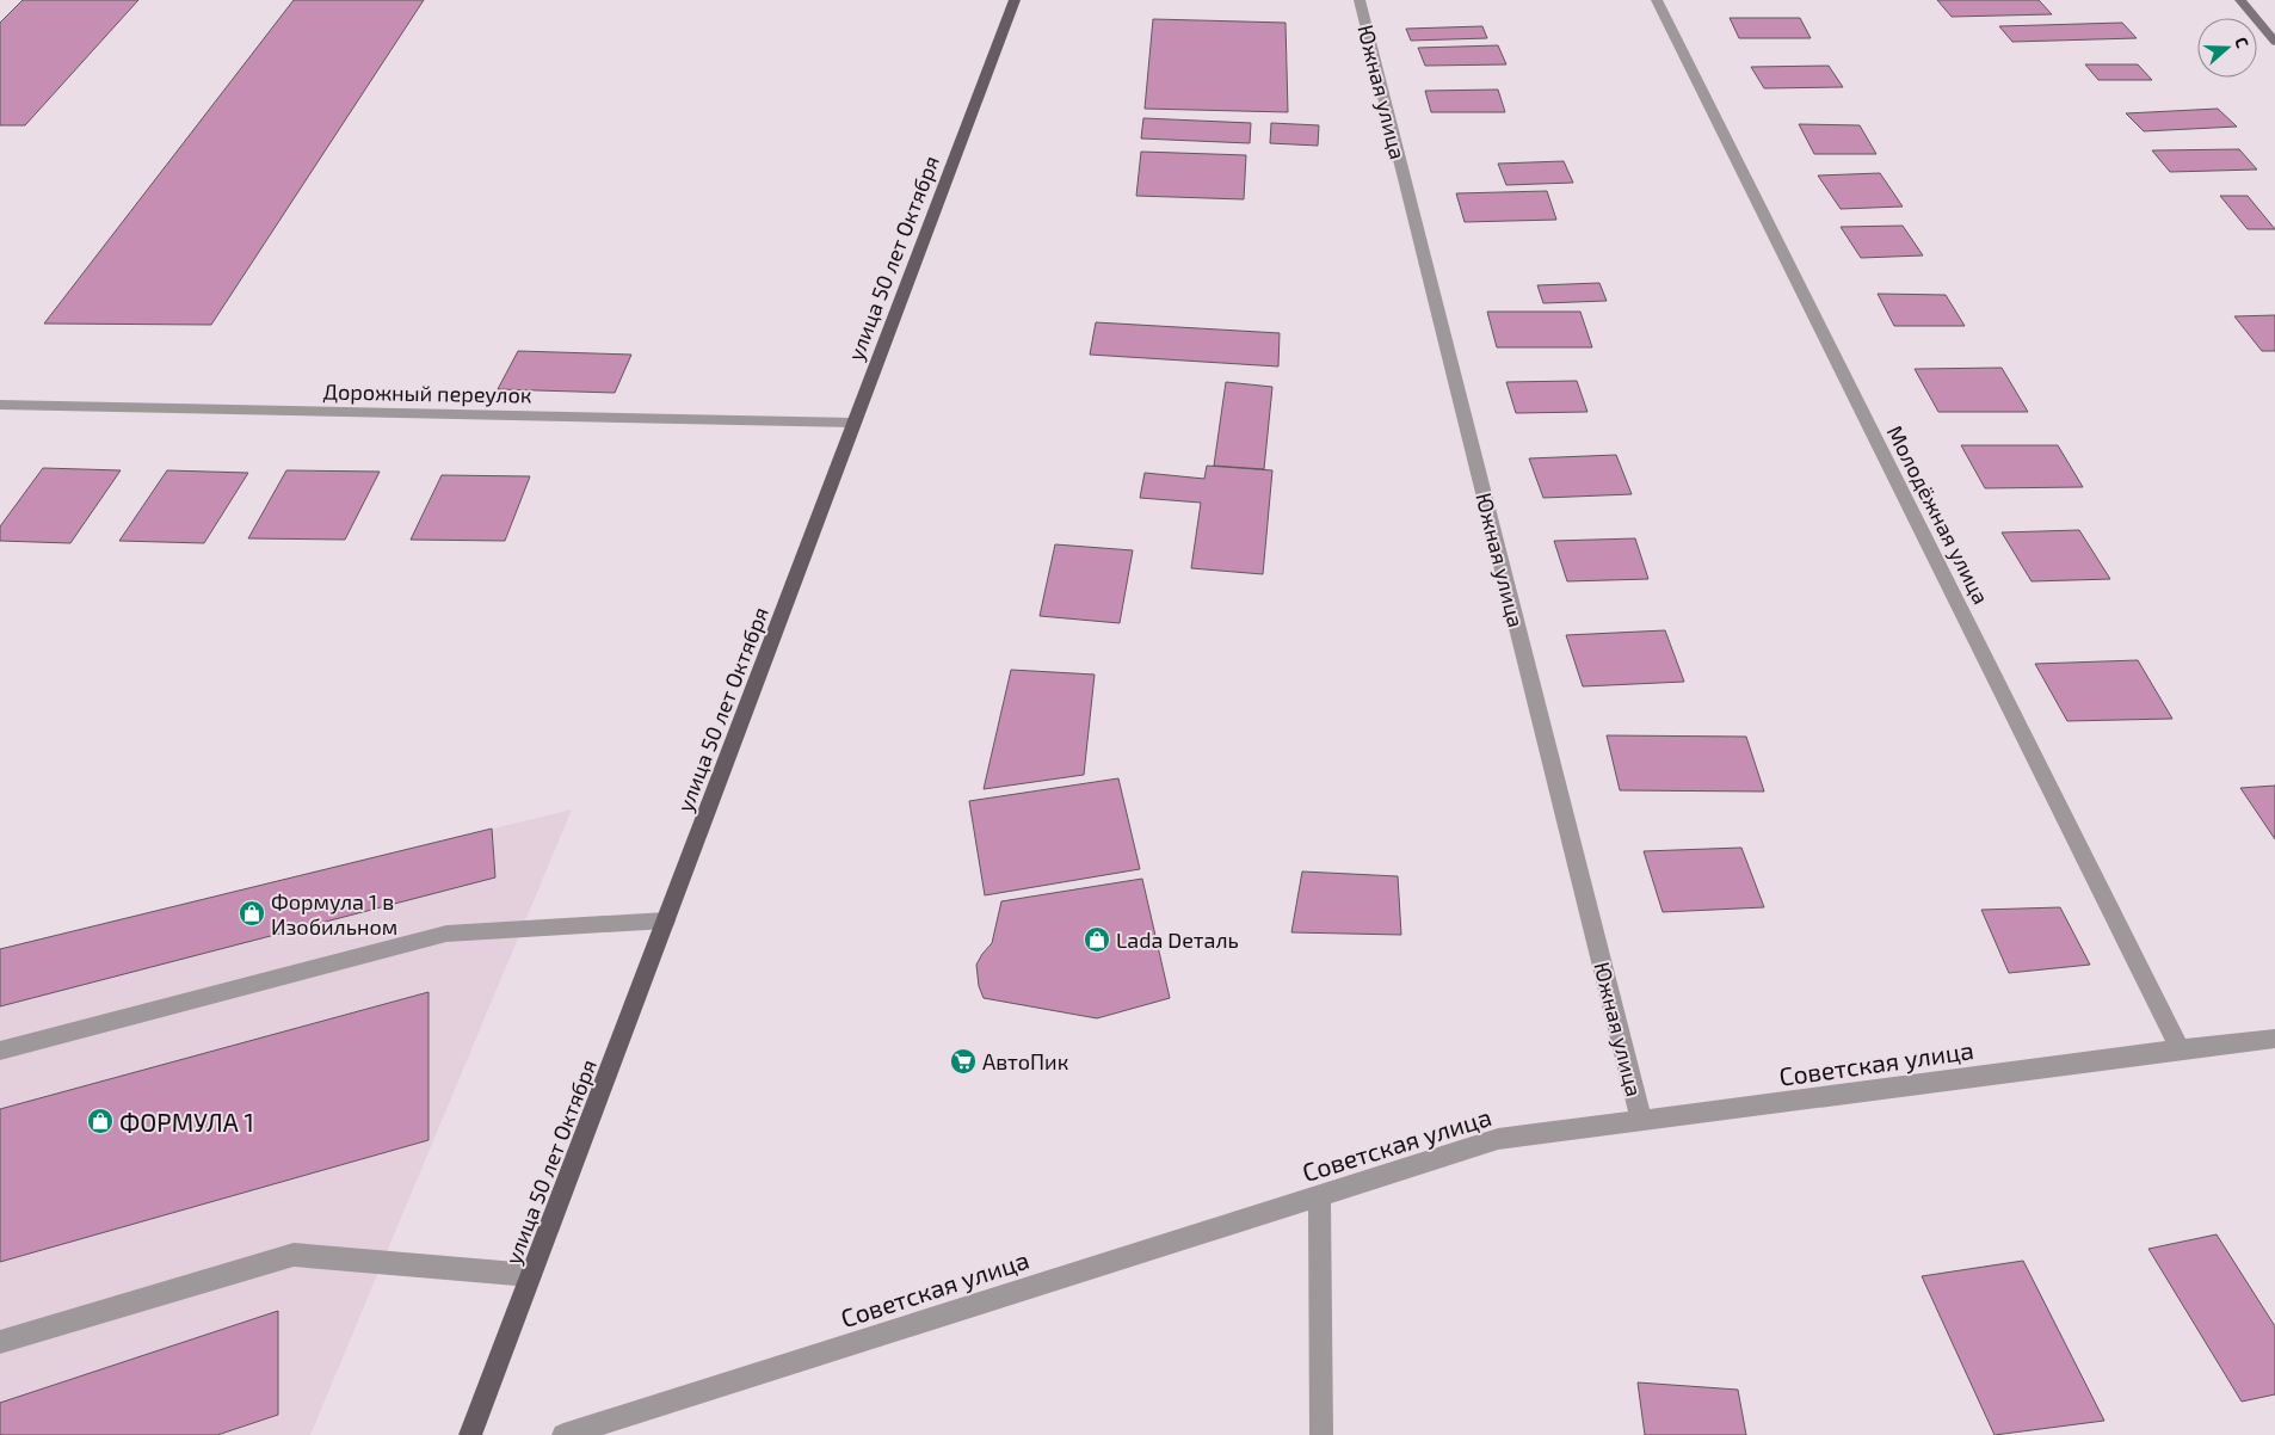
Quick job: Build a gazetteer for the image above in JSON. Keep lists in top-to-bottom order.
{
  "streets": {
    "main road": ["улица 50 лет Октября"],
    "street": [
      "Южная улица",
      "Дорожный переулок",
      "Молодёжная улица",
      "Советская улица"
    ]
  },
  "crossings": [
    ["Южная улица", "Советская улица"],
    ["улица 50 лет Октября", "Дорожный переулок"],
    ["Молодёжная улица", "Советская улица"]
  ],
  "places": {
    "shop": ["Формула 1 в Изобильном", "Lada Dеталь", "ФОРМУЛА 1"],
    "supermarket": ["АвтоПик"]
  },
  "north": "right"
}
